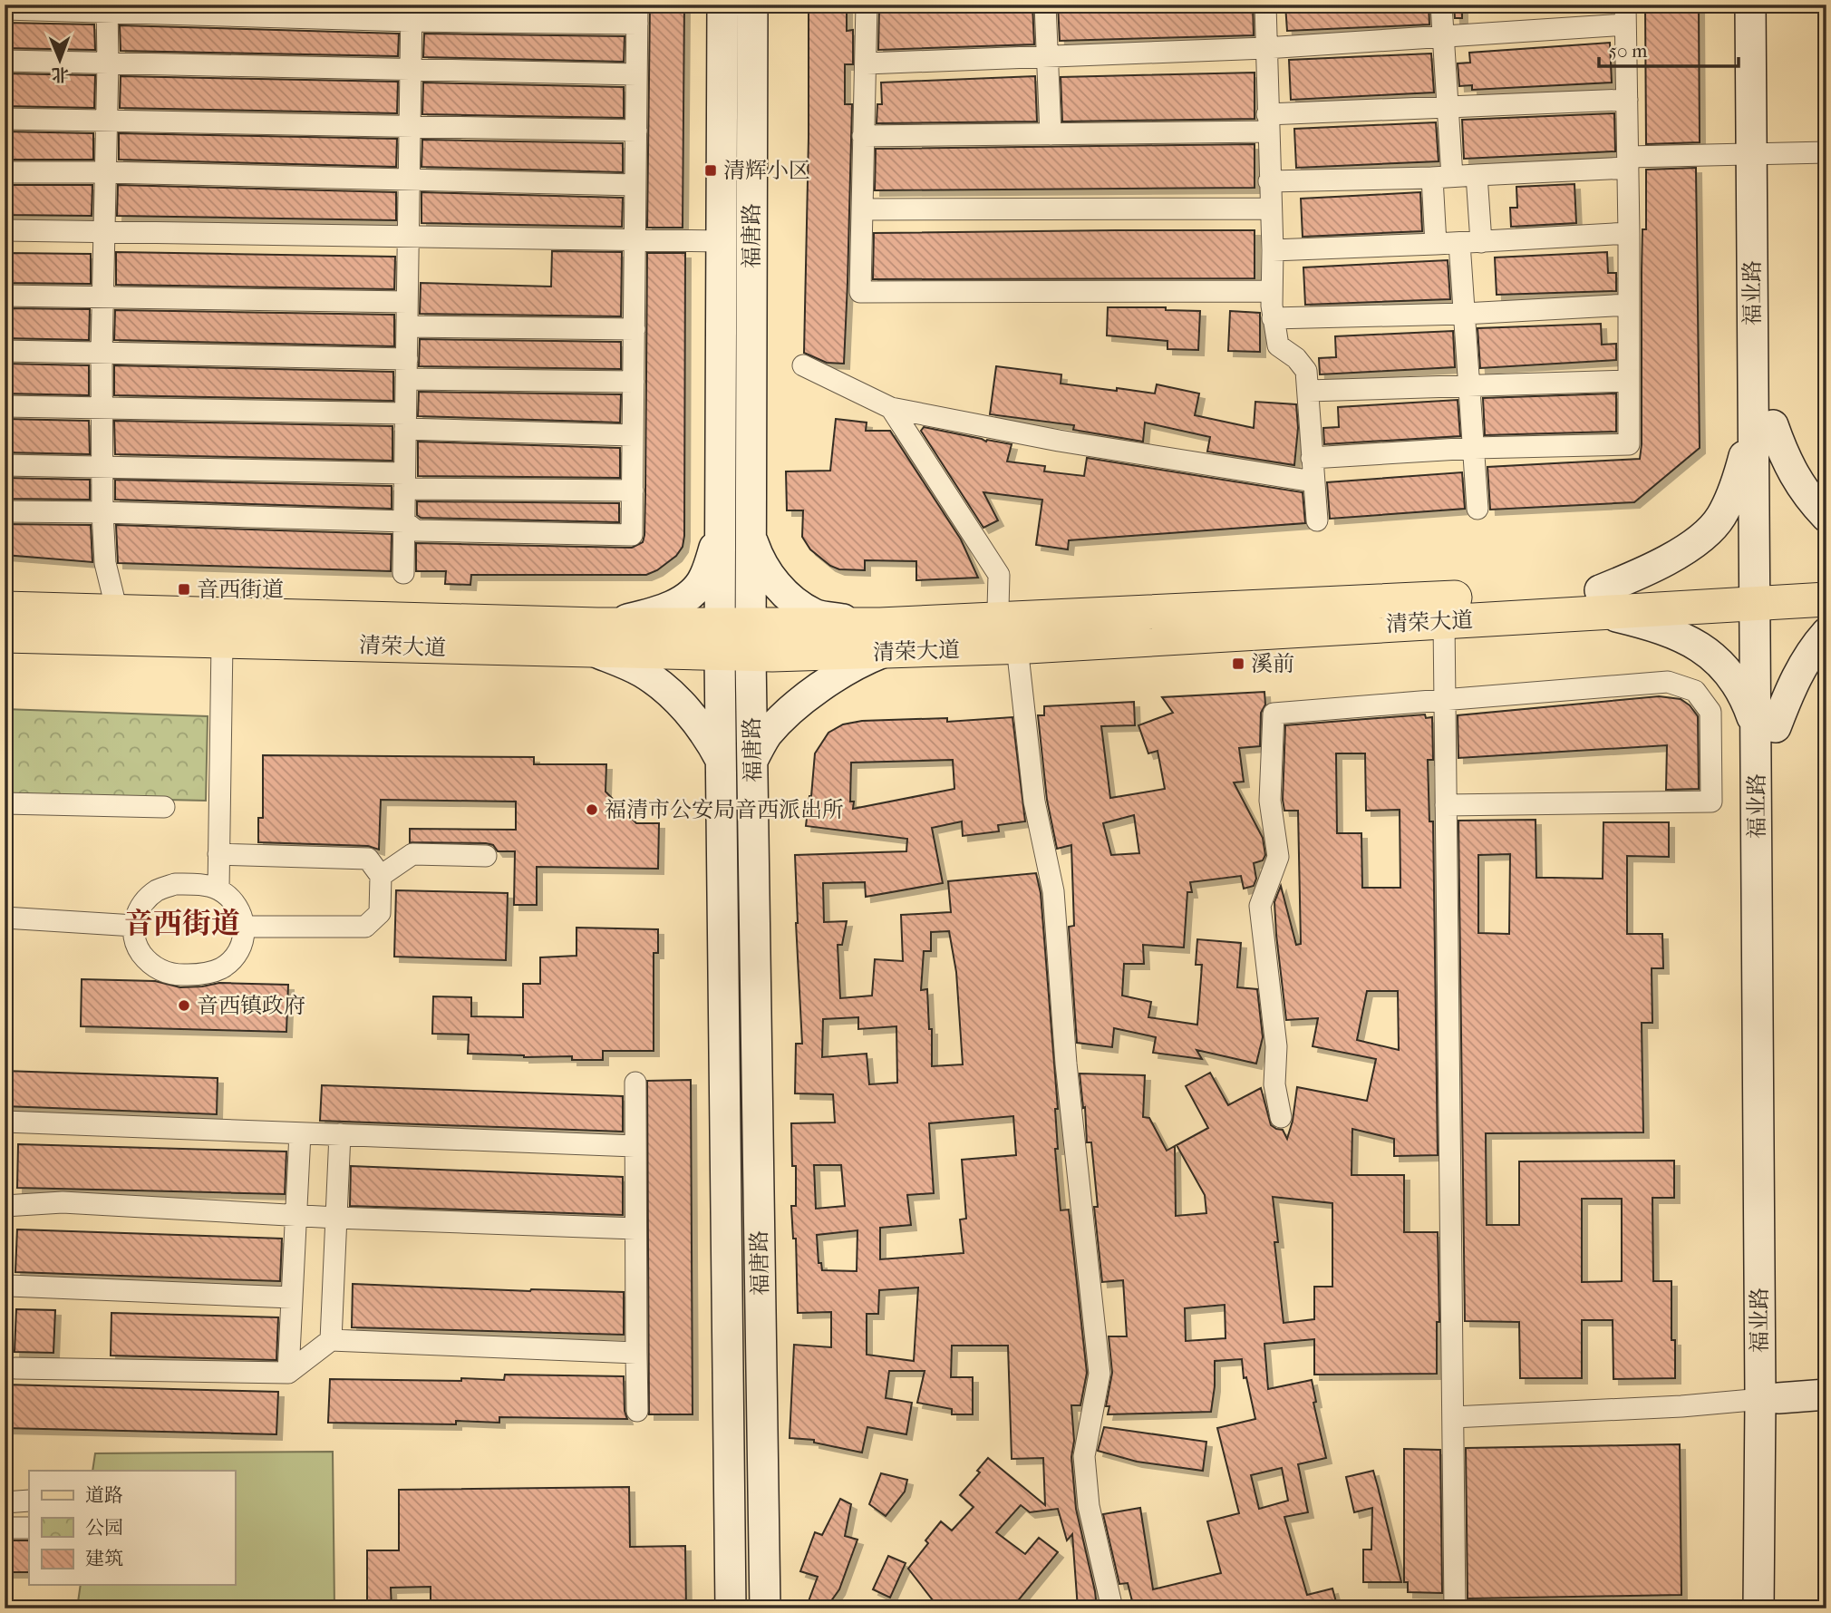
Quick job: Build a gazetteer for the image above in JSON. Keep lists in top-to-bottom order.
{
  "streets": {
    "main road": ["清荣大道"],
    "street": ["福唐路", "福业路"]
  },
  "crossings": [
    ["福唐路", "清荣大道"],
    ["福业路", "清荣大道"]
  ],
  "districts": ["音西街道"],
  "places": {
    "transit": ["清辉小区", "音西街道", "溪前"],
    "other": ["福清市公安局音西派出所", "音西镇政府"]
  },
  "legend": ["道路", "公园", "建筑"],
  "scale_bar": "50 m",
  "north": "bottom"
}
